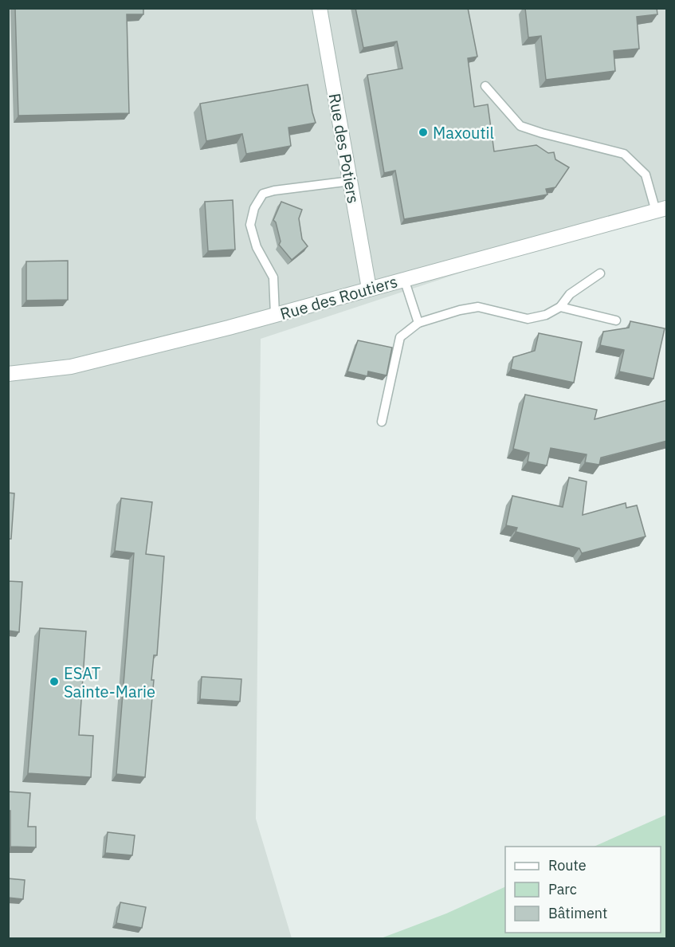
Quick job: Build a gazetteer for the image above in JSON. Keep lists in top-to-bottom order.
{
  "streets": {
    "street": ["Rue des Potiers", "Rue des Routiers"]
  },
  "crossings": [
    ["Rue des Potiers", "Rue des Routiers"]
  ],
  "places": ["Maxoutil", "ESAT Sainte-Marie"],
  "legend": ["Route", "Parc", "Bâtiment"]
}
